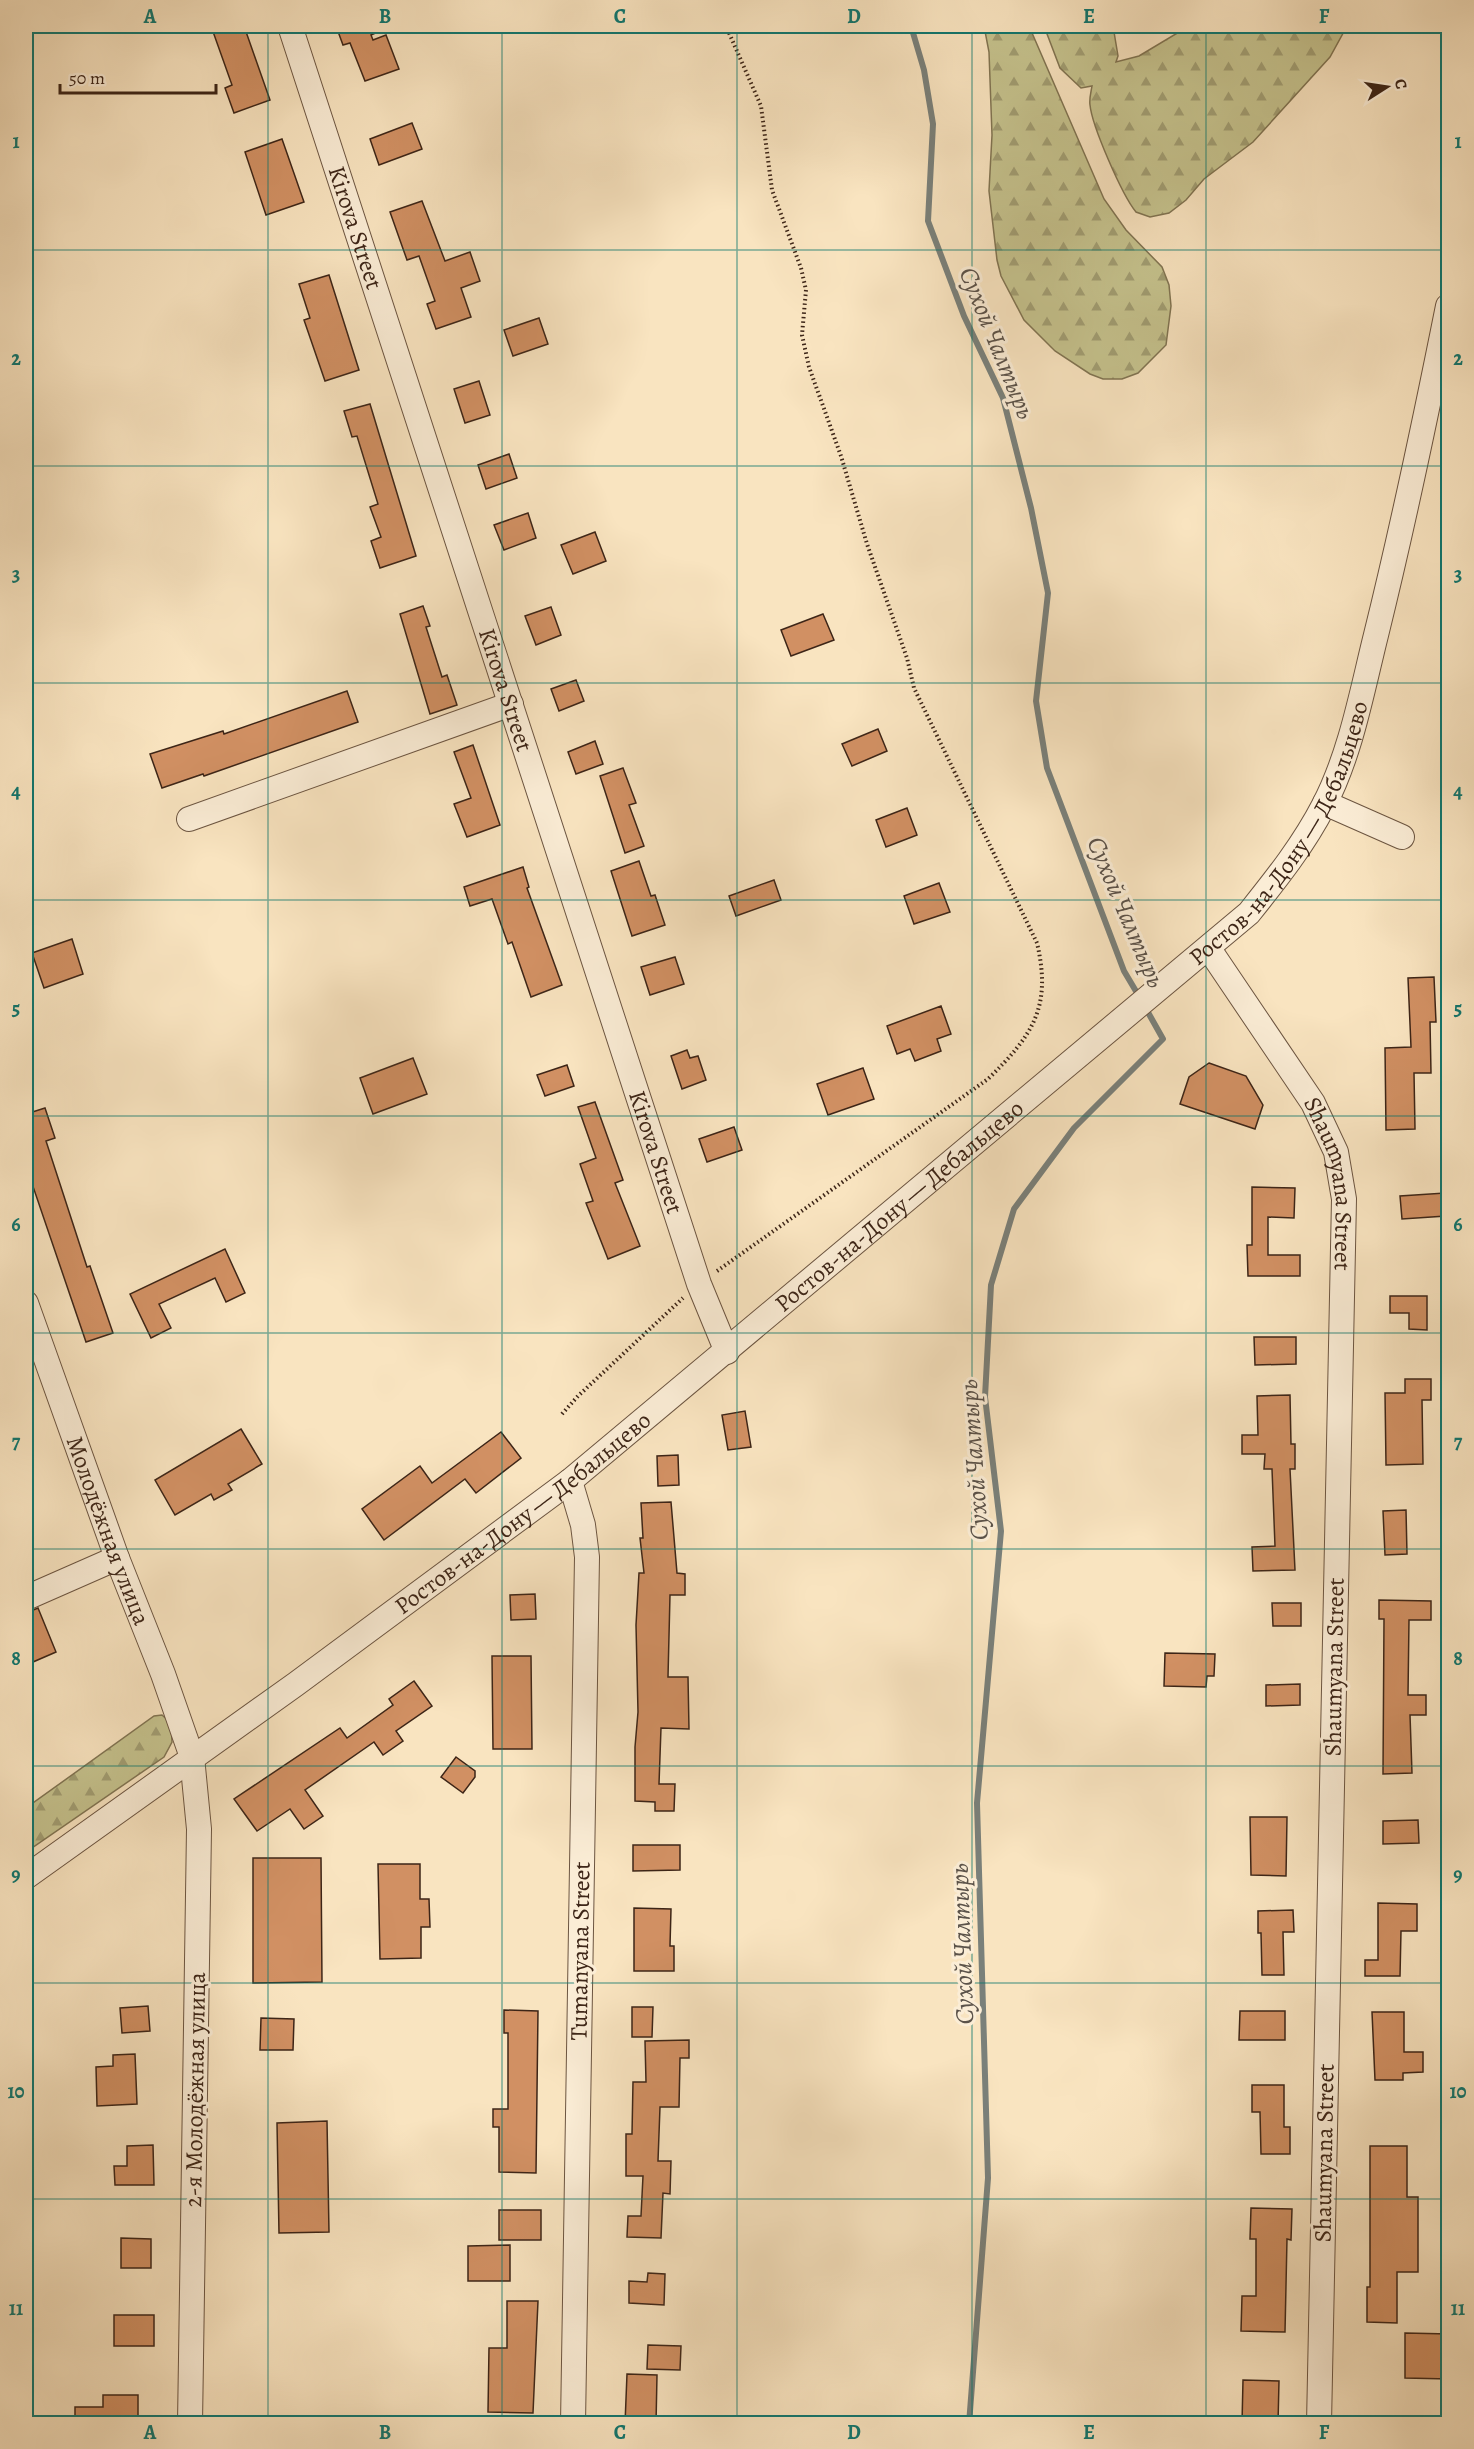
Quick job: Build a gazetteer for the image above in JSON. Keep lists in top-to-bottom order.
{
  "streets": {
    "street": [
      "Kirova Street",
      "Ростов-на-Дону — Дебальцево",
      "Shaumyana Street",
      "Молодёжная улица",
      "Tumanyana Street",
      "2-я Молодёжная улица"
    ]
  },
  "crossings": [
    ["Kirova Street", "Ростов-на-Дону — Дебальцево"],
    ["Ростов-на-Дону — Дебальцево", "Shaumyana Street"],
    ["Ростов-на-Дону — Дебальцево", "Молодёжная улица"],
    ["Ростов-на-Дону — Дебальцево", "Tumanyana Street"],
    ["Ростов-на-Дону — Дебальцево", "2-я Молодёжная улица"],
    ["Молодёжная улица", "2-я Молодёжная улица"]
  ],
  "water": ["Сухой Чалтырь"],
  "scale_bar": "50 m",
  "north": "right",
  "grid": {
    "columns": [
      "A",
      "B",
      "C",
      "D",
      "E",
      "F"
    ],
    "rows": [
      "1",
      "2",
      "3",
      "4",
      "5",
      "6",
      "7",
      "8",
      "9",
      "10",
      "11"
    ]
  }
}
